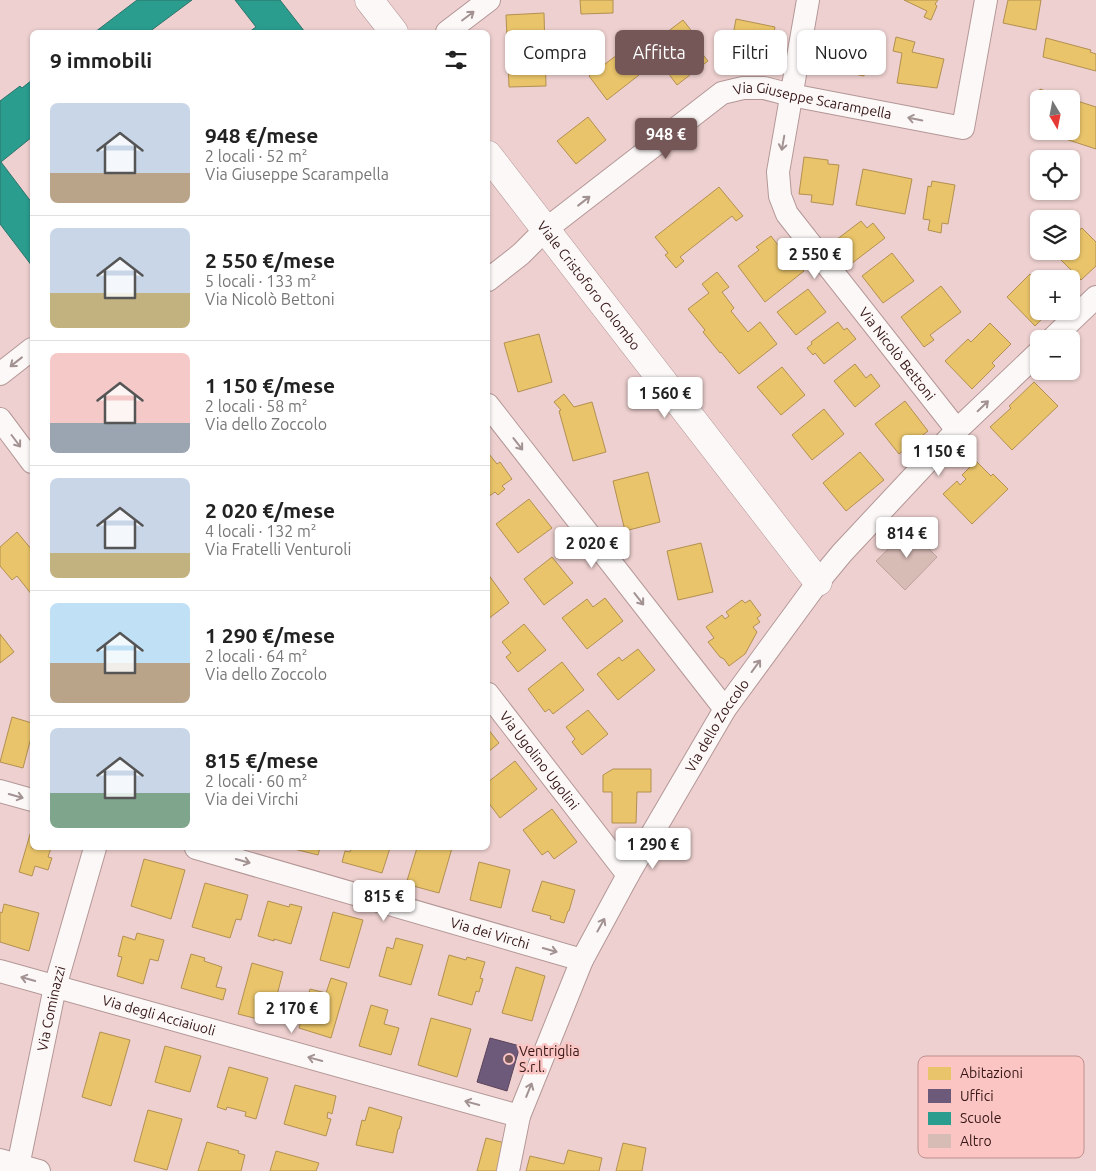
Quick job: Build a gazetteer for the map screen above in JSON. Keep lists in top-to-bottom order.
{
  "streets": {
    "street": [
      "Via Giuseppe Scarampella",
      "Viale Cristoforo Colombo",
      "Via Nicolò Bettoni",
      "Via dello Zoccolo",
      "Via Ugolino Ugolini",
      "Via dei Virchi",
      "Via Cominazzi",
      "Via degli Acciaiuoli"
    ]
  },
  "crossings": [
    ["Via Giuseppe Scarampella", "Viale Cristoforo Colombo"],
    ["Via Giuseppe Scarampella", "Via Nicolò Bettoni"],
    ["Viale Cristoforo Colombo", "Via dello Zoccolo"],
    ["Via Nicolò Bettoni", "Via dello Zoccolo"],
    ["Via dello Zoccolo", "Via Ugolino Ugolini"],
    ["Via dello Zoccolo", "Via dei Virchi"],
    ["Via dello Zoccolo", "Via degli Acciaiuoli"],
    ["Via Cominazzi", "Via degli Acciaiuoli"]
  ],
  "one_way": [
    "Via Nicolò Bettoni",
    "Via dello Zoccolo",
    "Via dei Virchi",
    "Via degli Acciaiuoli"
  ],
  "places": ["Ventriglia S.r.l."],
  "legend": [
    "Abitazioni",
    "Uffici",
    "Scuole",
    "Altro"
  ],
  "north": "bottom",
  "page": {
    "chip": [
      "Compra",
      "Affitta",
      "Filtri",
      "Nuovo"
    ],
    "heading": "9 immobili",
    "map_buttons": ["+", "−"],
    "list": [
      {
        "name": "948 €/mese",
        "note": "2 locali · 52 m² · Via Giuseppe Scarampella"
      },
      {
        "name": "2 550 €/mese",
        "note": "5 locali · 133 m² · Via Nicolò Bettoni"
      },
      {
        "name": "1 150 €/mese",
        "note": "2 locali · 58 m² · Via dello Zoccolo"
      },
      {
        "name": "2 020 €/mese",
        "note": "4 locali · 132 m² · Via Fratelli Venturoli"
      },
      {
        "name": "1 290 €/mese",
        "note": "2 locali · 64 m² · Via dello Zoccolo"
      },
      {
        "name": "815 €/mese",
        "note": "2 locali · 60 m² · Via dei Virchi"
      }
    ],
    "price": [
      "948 €",
      "2 550 €",
      "1 560 €",
      "1 150 €",
      "814 €",
      "2 020 €",
      "1 290 €",
      "815 €",
      "2 170 €"
    ]
  }
}
